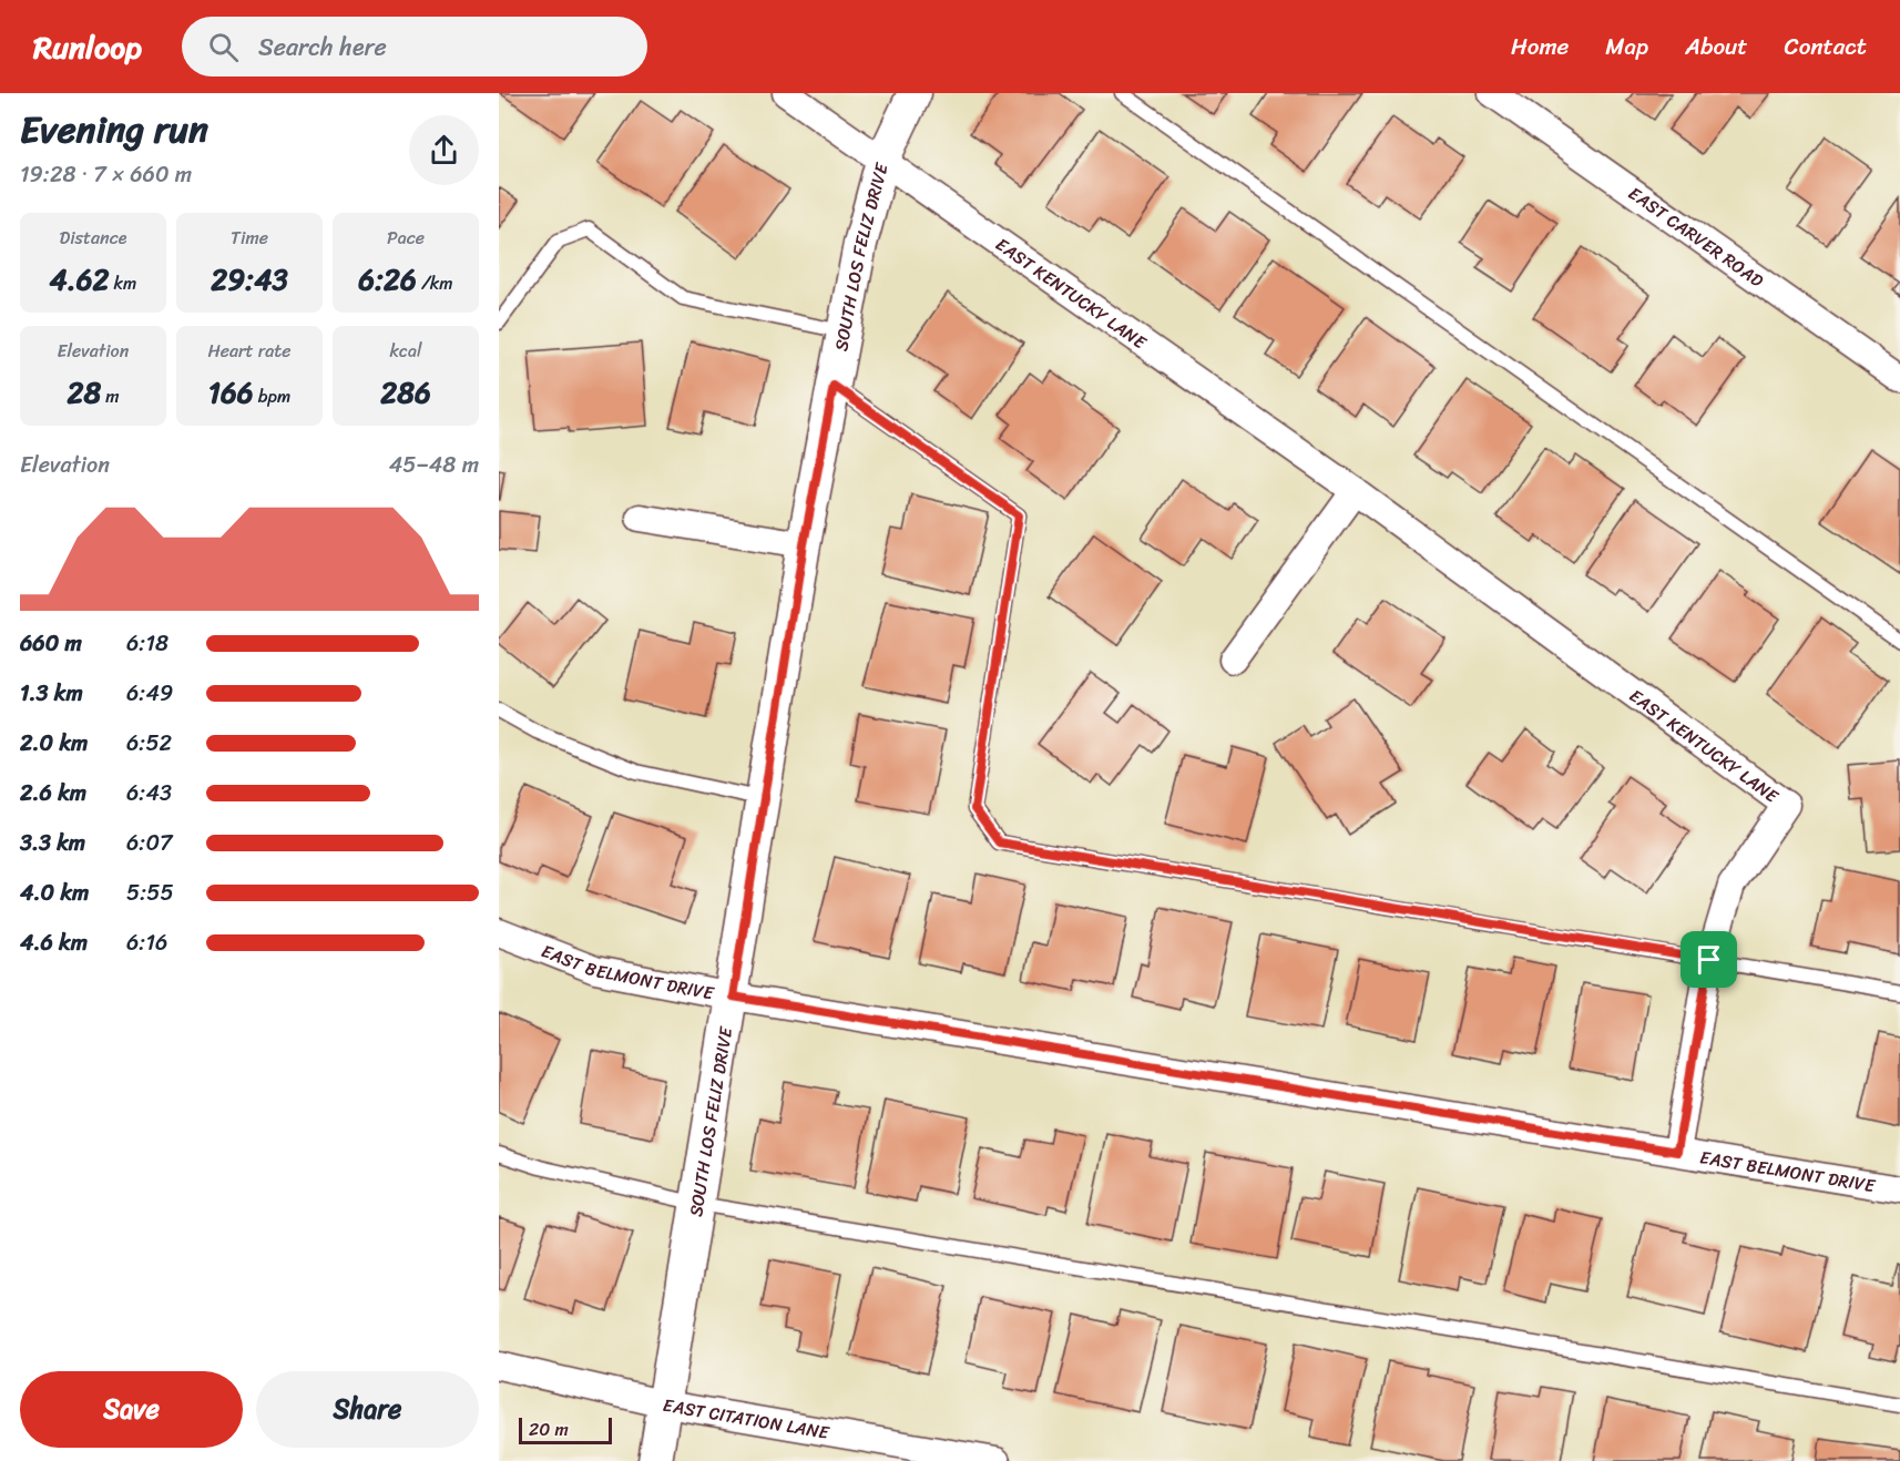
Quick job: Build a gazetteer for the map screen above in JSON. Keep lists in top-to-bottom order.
{
  "streets": {
    "street": [
      "EAST CARVER ROAD",
      "SOUTH LOS FELIZ DRIVE",
      "EAST KENTUCKY LANE",
      "EAST BELMONT DRIVE",
      "EAST CITATION LANE"
    ]
  },
  "crossings": [
    ["SOUTH LOS FELIZ DRIVE", "EAST KENTUCKY LANE"],
    ["SOUTH LOS FELIZ DRIVE", "EAST BELMONT DRIVE"],
    ["SOUTH LOS FELIZ DRIVE", "EAST CITATION LANE"],
    ["EAST KENTUCKY LANE", "EAST BELMONT DRIVE"]
  ],
  "scale_bar": "20 m",
  "page": {
    "header": "Runloop",
    "search": "Search here",
    "nav": [
      "Home",
      "Map",
      "About",
      "Contact"
    ],
    "heading": ["Evening run", "19:28 · 7 × 660 m"],
    "stats": [
      ["Distance", "4.62 km"],
      ["Time", "29:43"],
      ["Pace", "6:26 /km"],
      ["Elevation", "28 m"],
      ["Heart rate", "166 bpm"],
      ["kcal", "286"]
    ],
    "chart": ["Elevation", "45–48 m"],
    "list": [
      {
        "name": "660 m",
        "note": "6:18"
      },
      {
        "name": "1.3 km",
        "note": "6:49"
      },
      {
        "name": "2.0 km",
        "note": "6:52"
      },
      {
        "name": "2.6 km",
        "note": "6:43"
      },
      {
        "name": "3.3 km",
        "note": "6:07"
      },
      {
        "name": "4.0 km",
        "note": "5:55"
      },
      {
        "name": "4.6 km",
        "note": "6:16"
      }
    ],
    "buttons": ["Save", "Share"],
    "scale": "20 m"
  }
}
